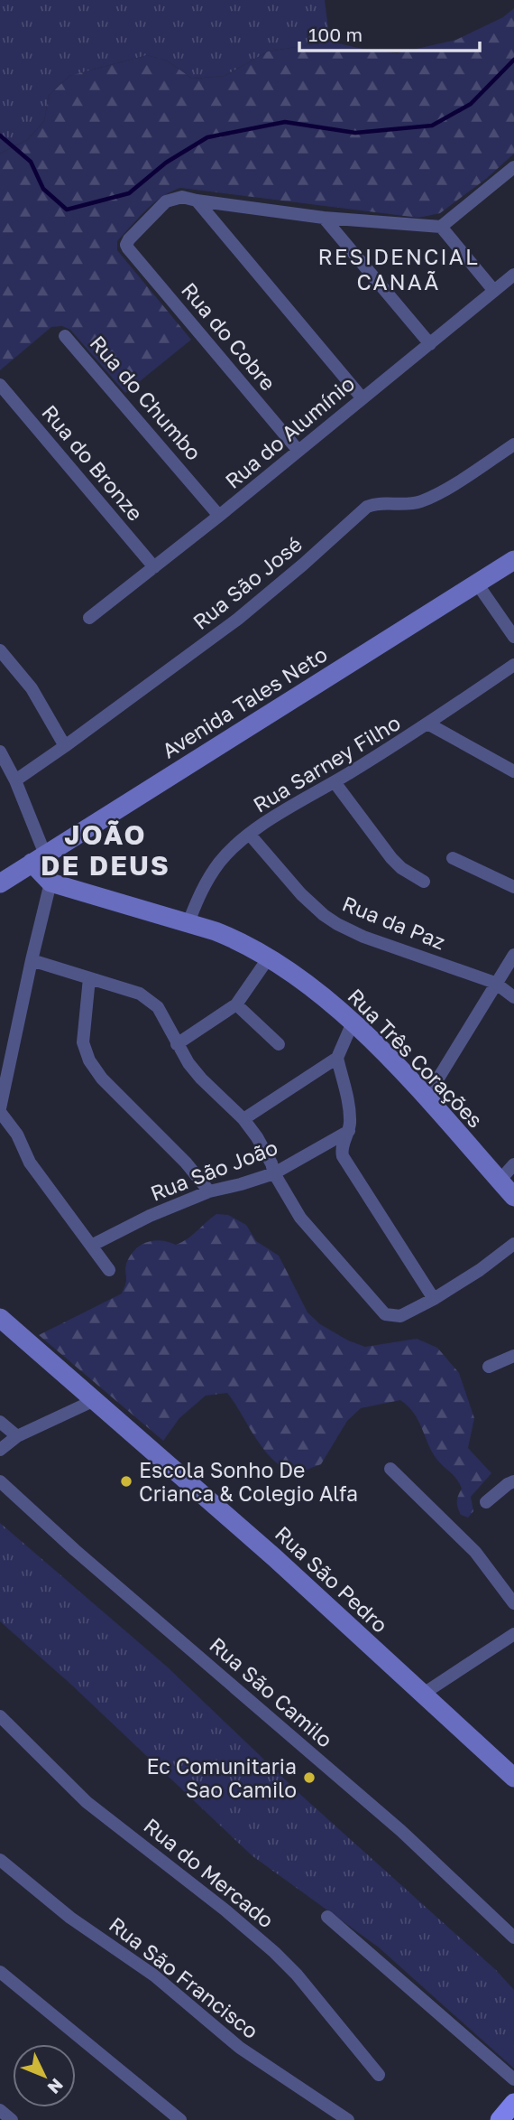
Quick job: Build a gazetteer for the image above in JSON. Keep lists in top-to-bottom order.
{
  "streets": {
    "street": [
      "Rua do Cobre",
      "Rua do Chumbo",
      "Rua do Alumínio",
      "Rua do Bronze",
      "Rua São José",
      "Avenida Tales Neto",
      "Rua Sarney Filho",
      "Rua da Paz",
      "Rua Três Corações",
      "Rua São João",
      "Rua São Pedro",
      "Rua São Camilo",
      "Rua do Mercado",
      "Rua São Francisco"
    ]
  },
  "crossings": [
    ["Rua do Cobre", "Rua do Alumínio"],
    ["Rua do Chumbo", "Rua do Alumínio"],
    ["Rua do Alumínio", "Rua do Bronze"],
    ["Rua Sarney Filho", "Rua da Paz"],
    ["Rua Sarney Filho", "Rua Três Corações"]
  ],
  "districts": ["RESIDENCIAL CANAÃ", "JOÃO DE DEUS"],
  "places": ["Escola Sonho De Crianca & Colegio Alfa", "Ec Comunitaria Sao Camilo"],
  "scale_bar": "100 m",
  "north": "bottom right"
}
